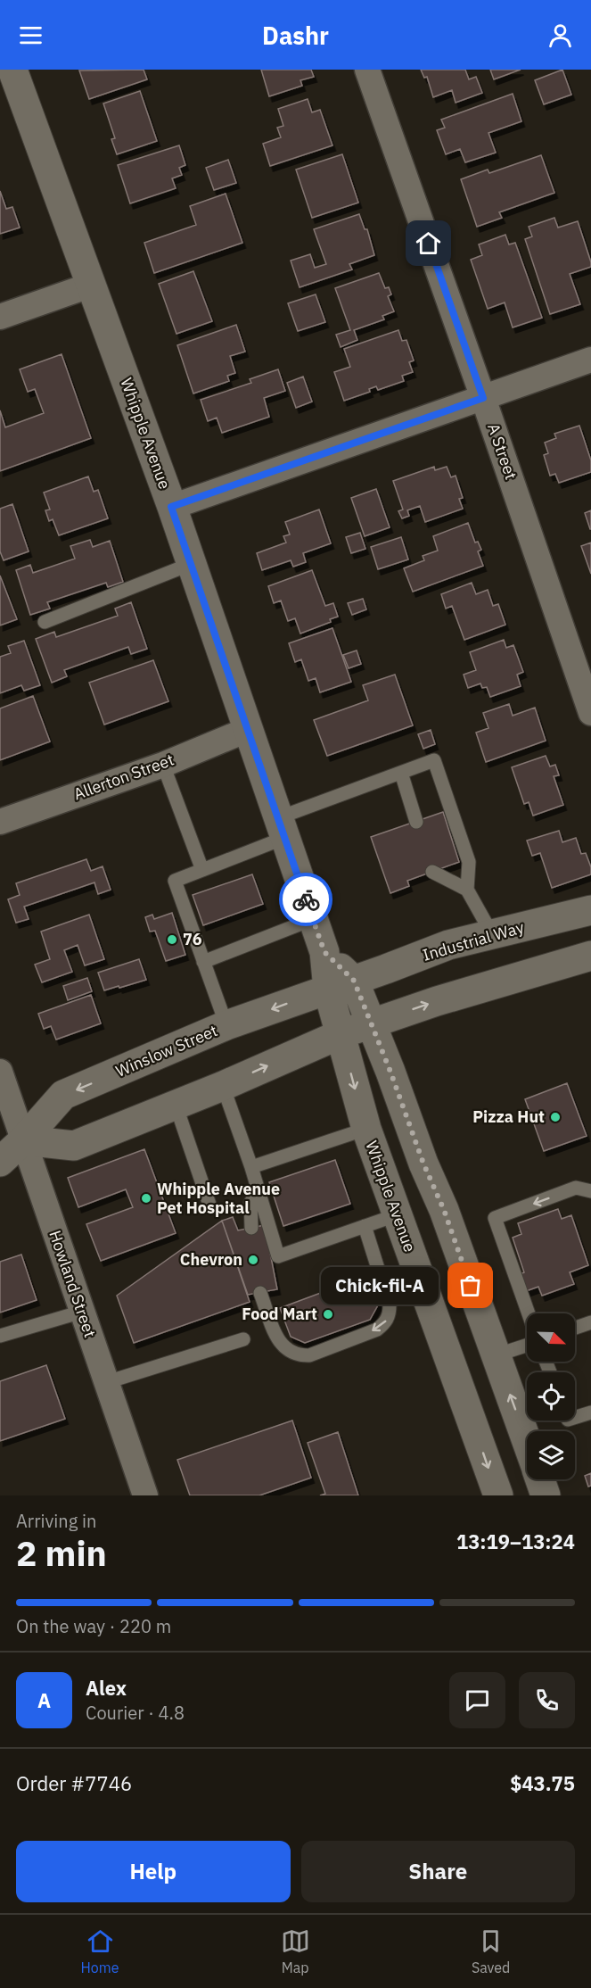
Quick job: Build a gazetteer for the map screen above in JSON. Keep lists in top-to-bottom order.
{
  "streets": {
    "main road": ["Whipple Avenue", "Industrial Way", "Winslow Street"],
    "street": ["A Street", "Allerton Street", "Howland Street"]
  },
  "crossings": [
    ["Whipple Avenue", "Allerton Street"],
    ["Whipple Avenue", "Industrial Way"],
    ["Whipple Avenue", "Winslow Street"],
    ["Industrial Way", "Winslow Street"],
    ["Winslow Street", "Howland Street"]
  ],
  "places": [
    "76",
    "Pizza Hut",
    "Whipple Avenue Pet Hospital",
    "Chevron",
    "Chick-fil-A",
    "Food Mart"
  ],
  "north": "bottom right",
  "page": {
    "header": "Dashr",
    "bubble": "Chick-fil-A",
    "heading": ["2 min", "Arriving in", "13:19–13:24"],
    "panel": [
      "Alex",
      "Courier · 4.8",
      "Order #7746",
      "$43.75"
    ],
    "bar": "On the way · 220 m",
    "round": "A",
    "buttons": ["Help", "Share"],
    "tabs": ["Home", "Map", "Saved"]
  }
}
